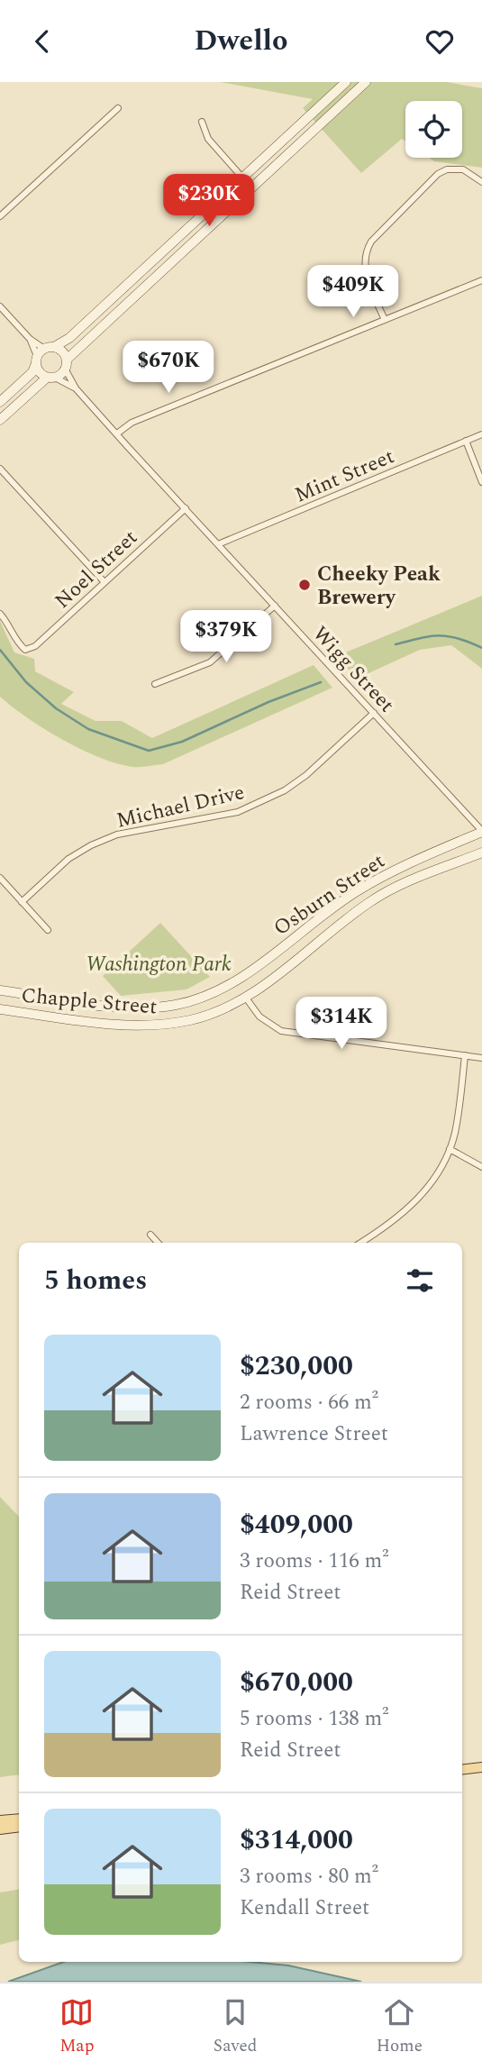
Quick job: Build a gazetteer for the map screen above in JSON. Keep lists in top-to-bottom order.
{
  "streets": {
    "street": [
      "Mint Street",
      "Noel Street",
      "Wigg Street",
      "Michael Drive",
      "Osburn Street",
      "Chapple Street"
    ]
  },
  "crossings": [
    ["Mint Street", "Wigg Street"],
    ["Noel Street", "Wigg Street"],
    ["Wigg Street", "Michael Drive"],
    ["Wigg Street", "Osburn Street"],
    ["Osburn Street", "Chapple Street"]
  ],
  "parks": ["Washington Park"],
  "places": ["Cheeky Peak Brewery"],
  "page": {
    "header": "Dwello",
    "price": [
      "$230K",
      "$409K",
      "$670K",
      "$379K",
      "$314K"
    ],
    "heading": "5 homes",
    "list": [
      {
        "name": "$230,000",
        "note": "2 rooms · 66 m² · Lawrence Street"
      },
      {
        "name": "$409,000",
        "note": "3 rooms · 116 m² · Reid Street"
      },
      {
        "name": "$670,000",
        "note": "5 rooms · 138 m² · Reid Street"
      },
      {
        "name": "$314,000",
        "note": "3 rooms · 80 m² · Kendall Street"
      }
    ],
    "tabs": ["Map", "Saved", "Home"]
  }
}
